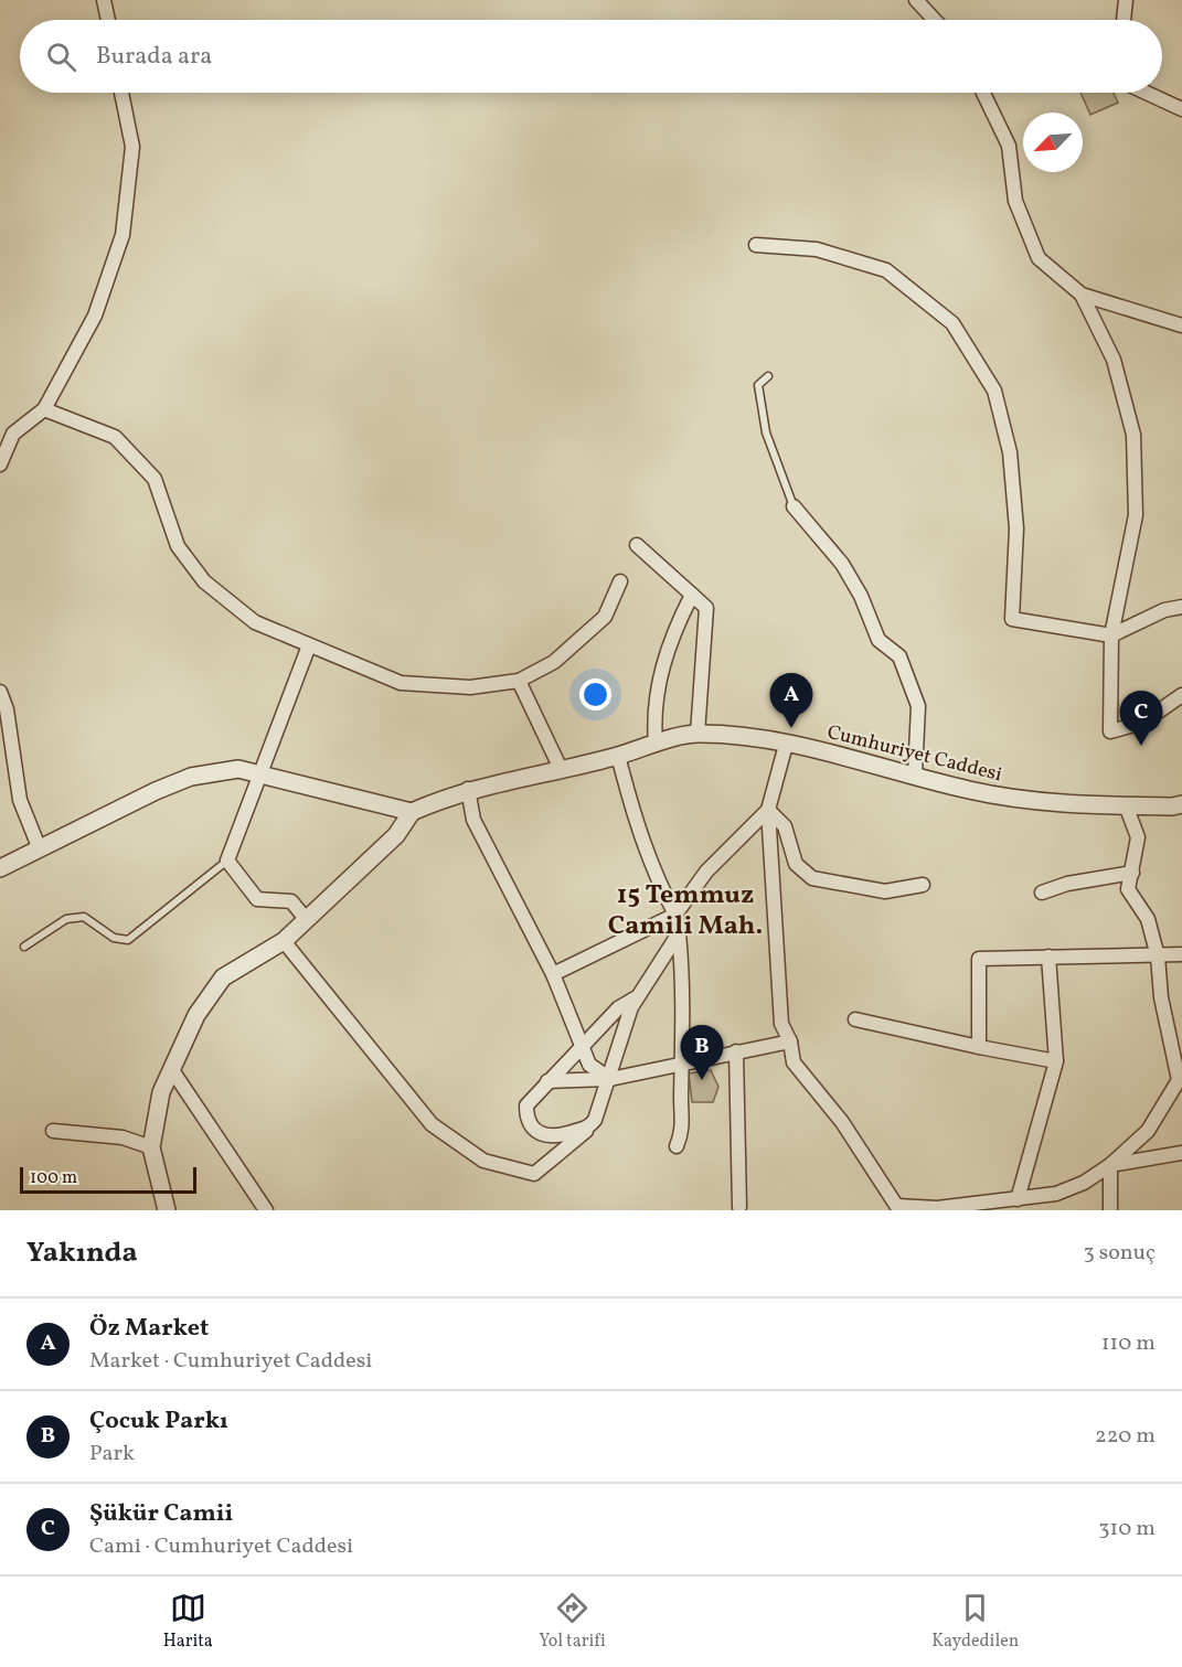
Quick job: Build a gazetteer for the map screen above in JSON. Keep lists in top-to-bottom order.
{
  "streets": {
    "street": ["Cumhuriyet Caddesi"]
  },
  "districts": ["15 Temmuz Camili Mah."],
  "scale_bar": "100 m",
  "north": "bottom left",
  "page": {
    "search": "Burada ara",
    "pins": ["A", "C", "B"],
    "scale": "100 m",
    "heading": ["Yakında", "3 sonuç"],
    "list": [
      {
        "mark": "A",
        "name": "Öz Market",
        "note": "Market · Cumhuriyet Caddesi",
        "value": "110 m"
      },
      {
        "mark": "B",
        "name": "Çocuk Parkı",
        "note": "Park",
        "value": "220 m"
      },
      {
        "mark": "C",
        "name": "Şükür Camii",
        "note": "Cami · Cumhuriyet Caddesi",
        "value": "310 m"
      }
    ],
    "nav": ["Harita", "Yol tarifi", "Kaydedilen"]
  }
}
